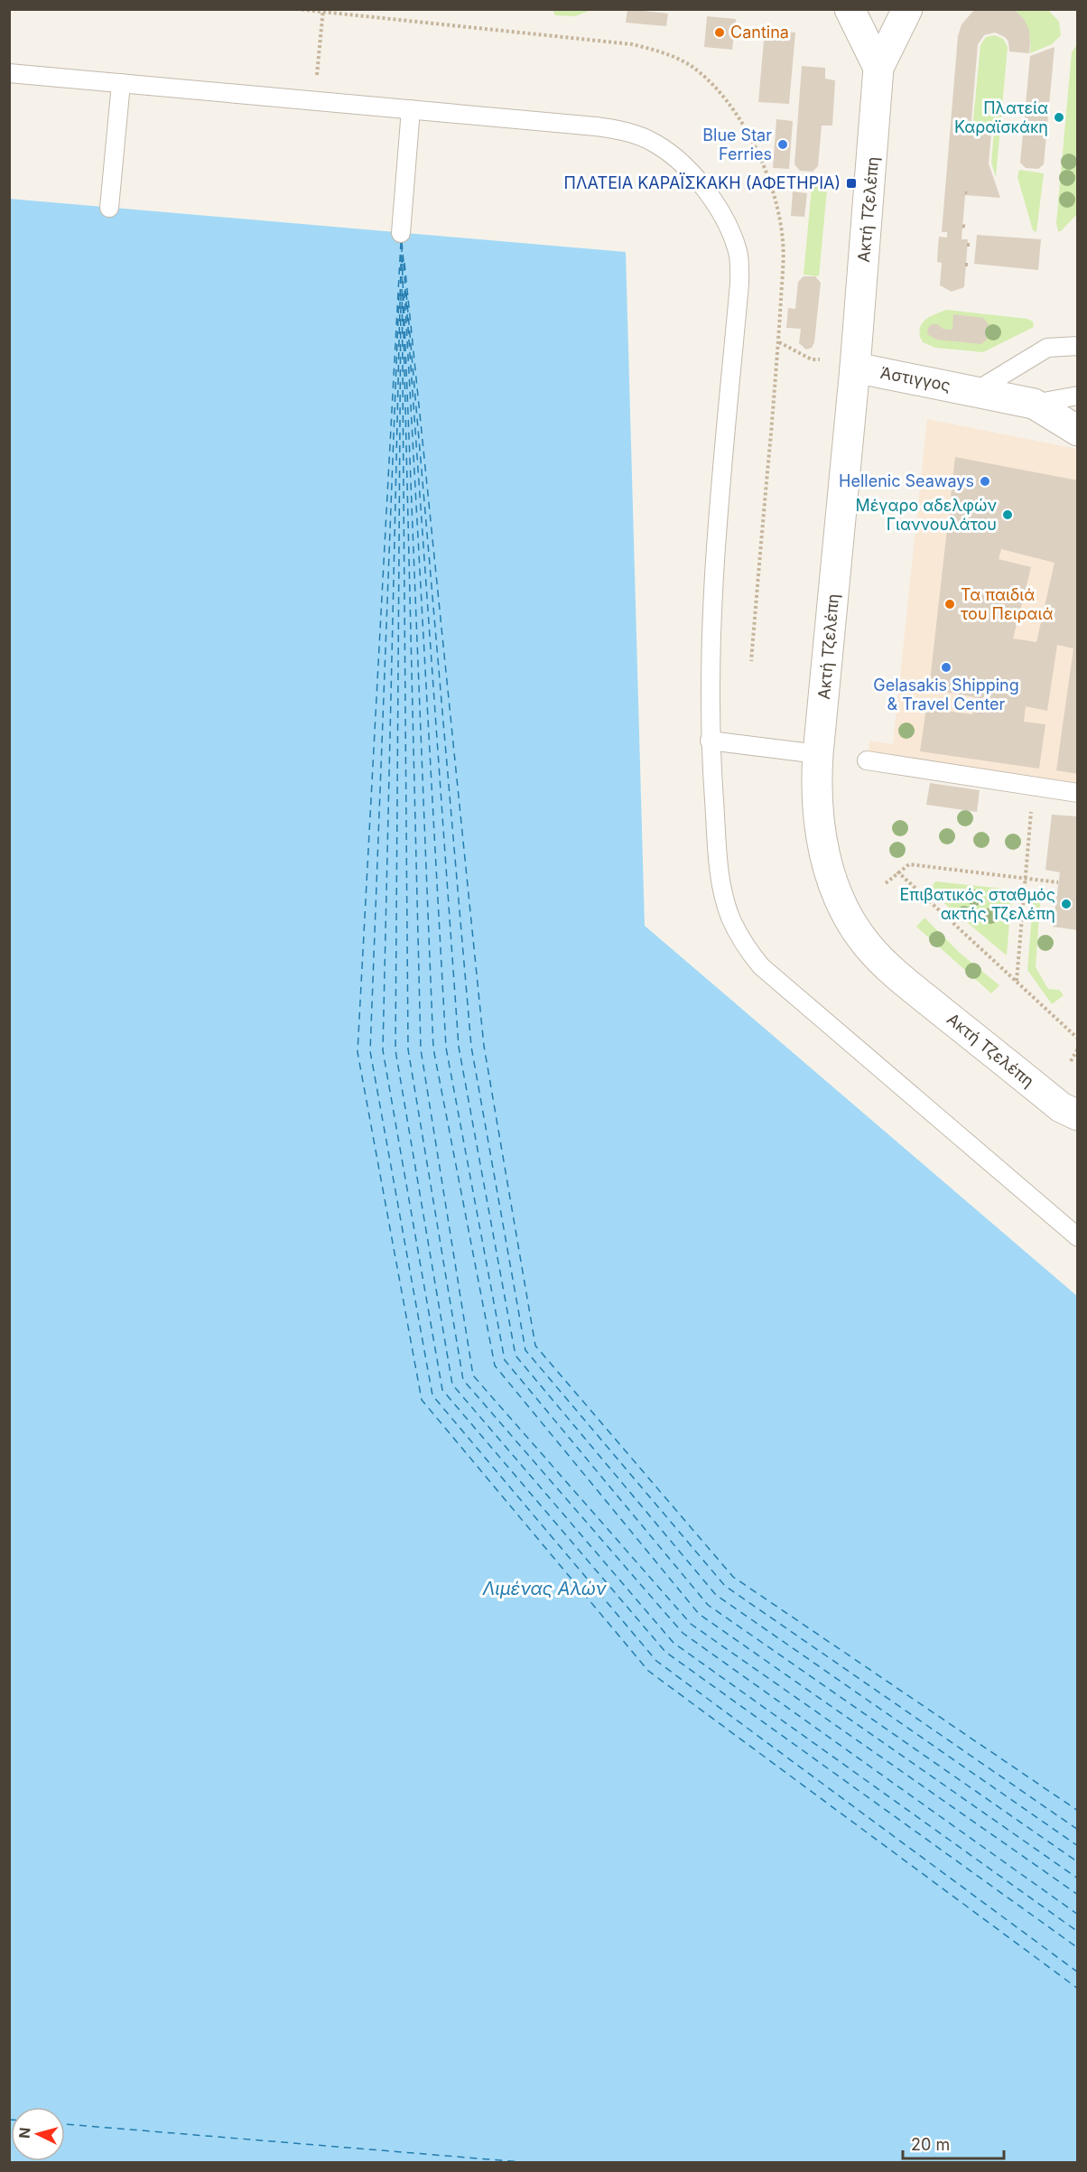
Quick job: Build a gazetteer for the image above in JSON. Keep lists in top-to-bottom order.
{
  "streets": {
    "street": ["Ακτή Τζελέπη", "Άστιγγος"]
  },
  "crossings": [
    ["Ακτή Τζελέπη", "Άστιγγος"]
  ],
  "water": ["Λιμένας Αλών"],
  "places": {
    "other": [
      "Cantina",
      "Πλατεία Καραϊσκάκη",
      "Blue Star Ferries",
      "Hellenic Seaways",
      "Μέγαρο αδελφών Γιαννουλάτου",
      "Τα παιδιά του Πειραιά",
      "Gelasakis Shipping & Travel Center",
      "Επιβατικός σταθμός ακτής Τζελέπη"
    ],
    "transit": ["ΠΛΑΤΕΙΑ ΚΑΡΑΪΣΚΑΚΗ (ΑΦΕΤΗΡΙΑ)"]
  },
  "scale_bar": "20 m",
  "north": "left"
}
